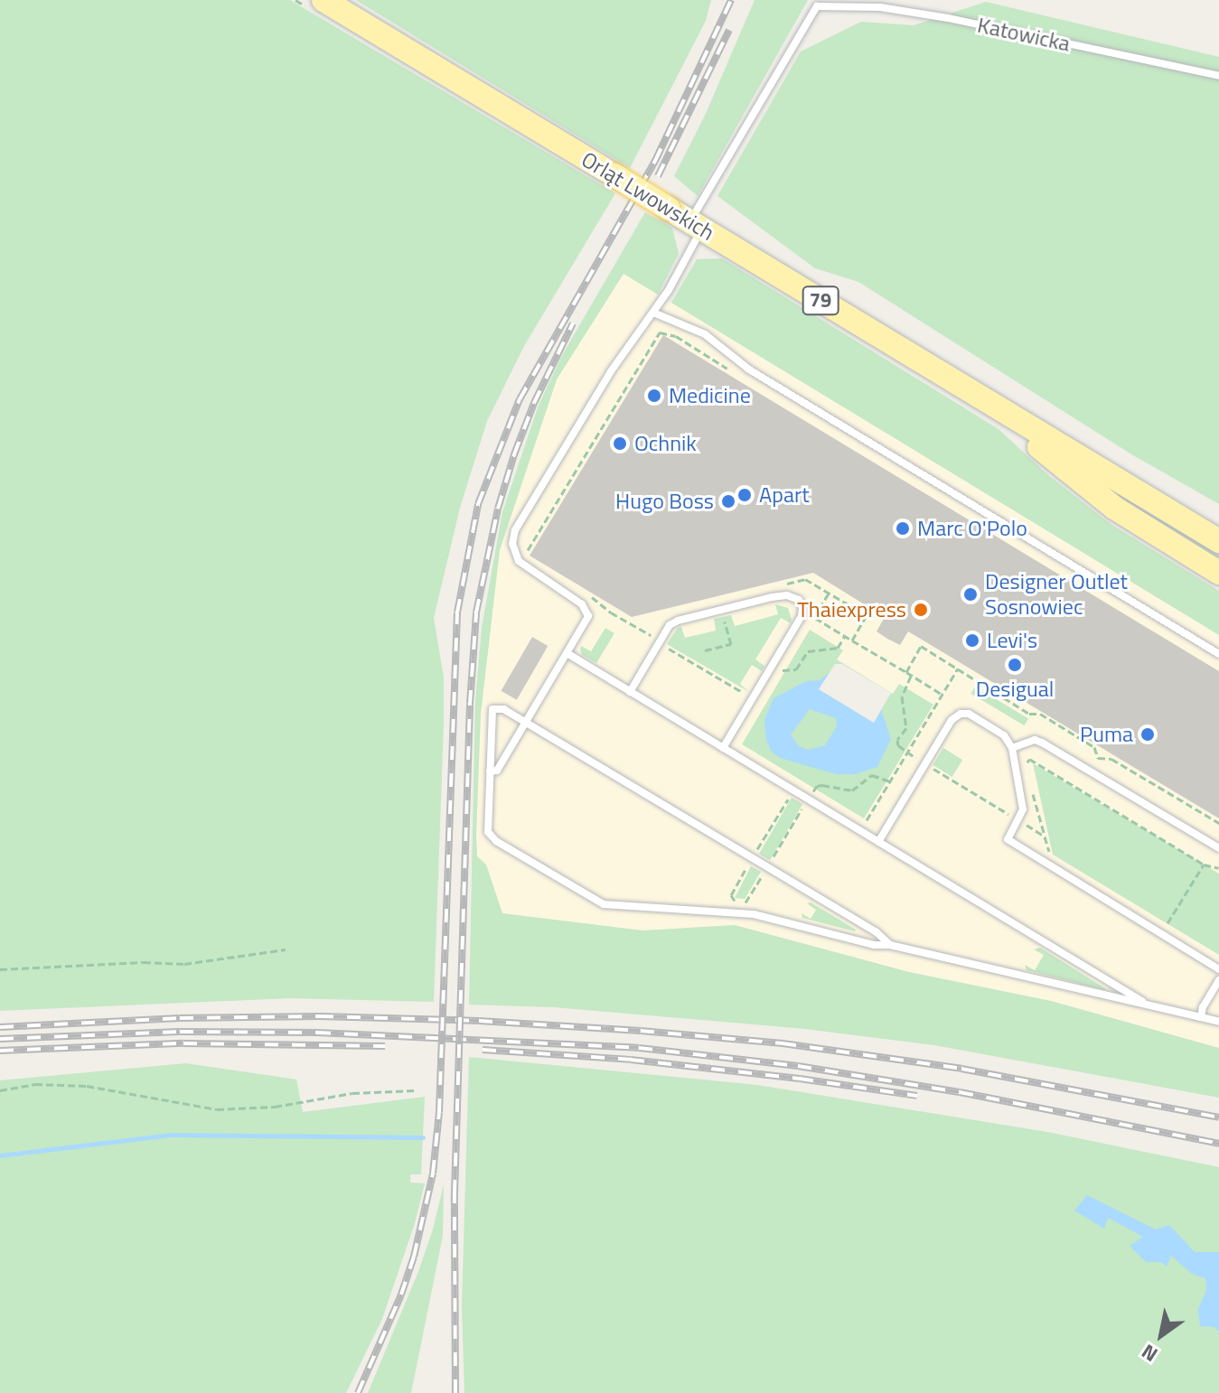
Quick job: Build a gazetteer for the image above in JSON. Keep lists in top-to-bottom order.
{
  "streets": {
    "main road": ["Orląt Lwowskich", "79"],
    "lane": ["Katowicka"]
  },
  "crossings": [
    ["Katowicka", "Orląt Lwowskich"]
  ],
  "places": [
    "Medicine",
    "Ochnik",
    "Apart",
    "Hugo Boss",
    "Marc O'Polo",
    "Designer Outlet Sosnowiec",
    "Thaiexpress",
    "Levi's",
    "Desigual",
    "Puma"
  ],
  "north": "bottom left"
}
